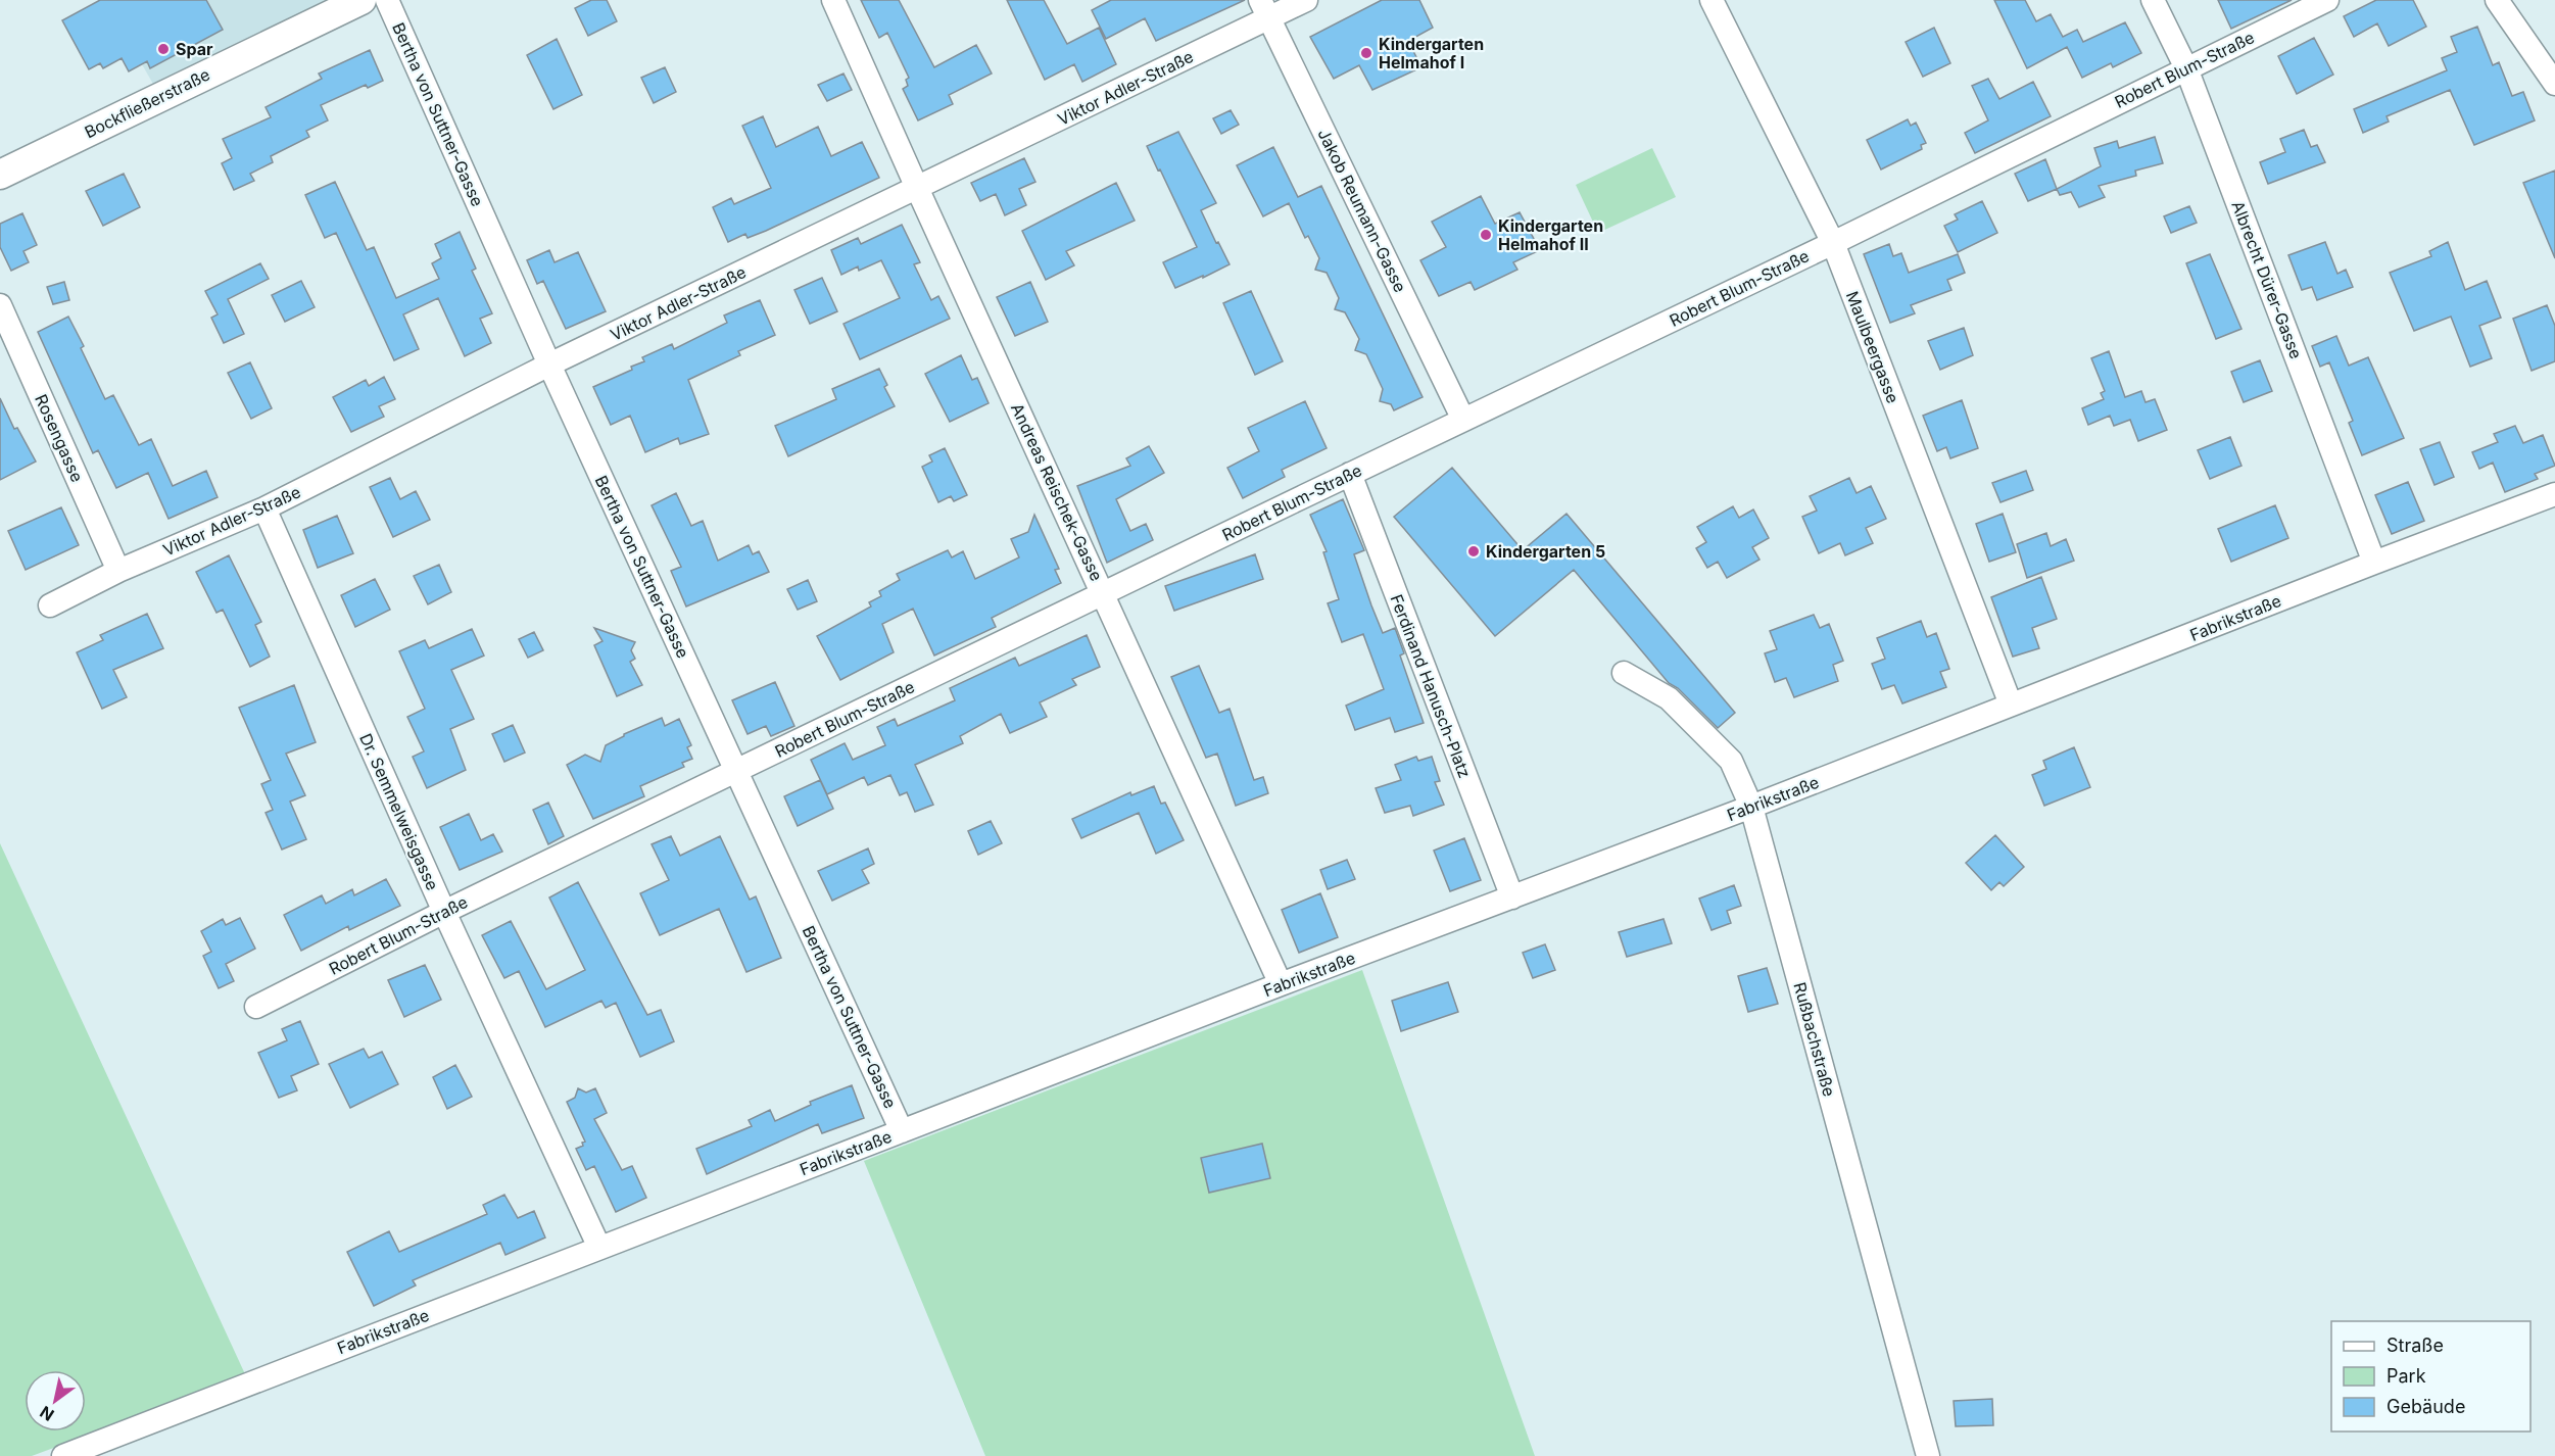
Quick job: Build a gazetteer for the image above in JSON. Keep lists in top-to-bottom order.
{
  "streets": {
    "main road": ["Bockfließerstraße"],
    "street": [
      "Robert Blum-Straße",
      "Viktor Adler-Straße",
      "Bertha von Suttner-Gasse",
      "Jakob Reumann-Gasse",
      "Albrecht Dürer-Gasse",
      "Maulbeergasse",
      "Rosengasse",
      "Andreas Reischek-Gasse",
      "Fabrikstraße",
      "Ferdinand Hanusch-Platz",
      "Dr. Semmelweisgasse",
      "Rußbachstraße"
    ]
  },
  "crossings": [
    ["Robert Blum-Straße", "Bertha von Suttner-Gasse"],
    ["Robert Blum-Straße", "Jakob Reumann-Gasse"],
    ["Robert Blum-Straße", "Albrecht Dürer-Gasse"],
    ["Robert Blum-Straße", "Maulbeergasse"],
    ["Robert Blum-Straße", "Andreas Reischek-Gasse"],
    ["Robert Blum-Straße", "Ferdinand Hanusch-Platz"],
    ["Robert Blum-Straße", "Dr. Semmelweisgasse"],
    ["Viktor Adler-Straße", "Bertha von Suttner-Gasse"],
    ["Viktor Adler-Straße", "Jakob Reumann-Gasse"],
    ["Viktor Adler-Straße", "Rosengasse"],
    ["Viktor Adler-Straße", "Andreas Reischek-Gasse"],
    ["Viktor Adler-Straße", "Dr. Semmelweisgasse"],
    ["Bertha von Suttner-Gasse", "Fabrikstraße"],
    ["Albrecht Dürer-Gasse", "Fabrikstraße"],
    ["Maulbeergasse", "Fabrikstraße"],
    ["Andreas Reischek-Gasse", "Fabrikstraße"],
    ["Fabrikstraße", "Ferdinand Hanusch-Platz"],
    ["Fabrikstraße", "Dr. Semmelweisgasse"],
    ["Fabrikstraße", "Rußbachstraße"]
  ],
  "places": [
    "Spar",
    "Kindergarten Helmahof I",
    "Kindergarten Helmahof II",
    "Kindergarten 5"
  ],
  "legend": ["Straße", "Park", "Gebäude"],
  "north": "bottom left"
}
